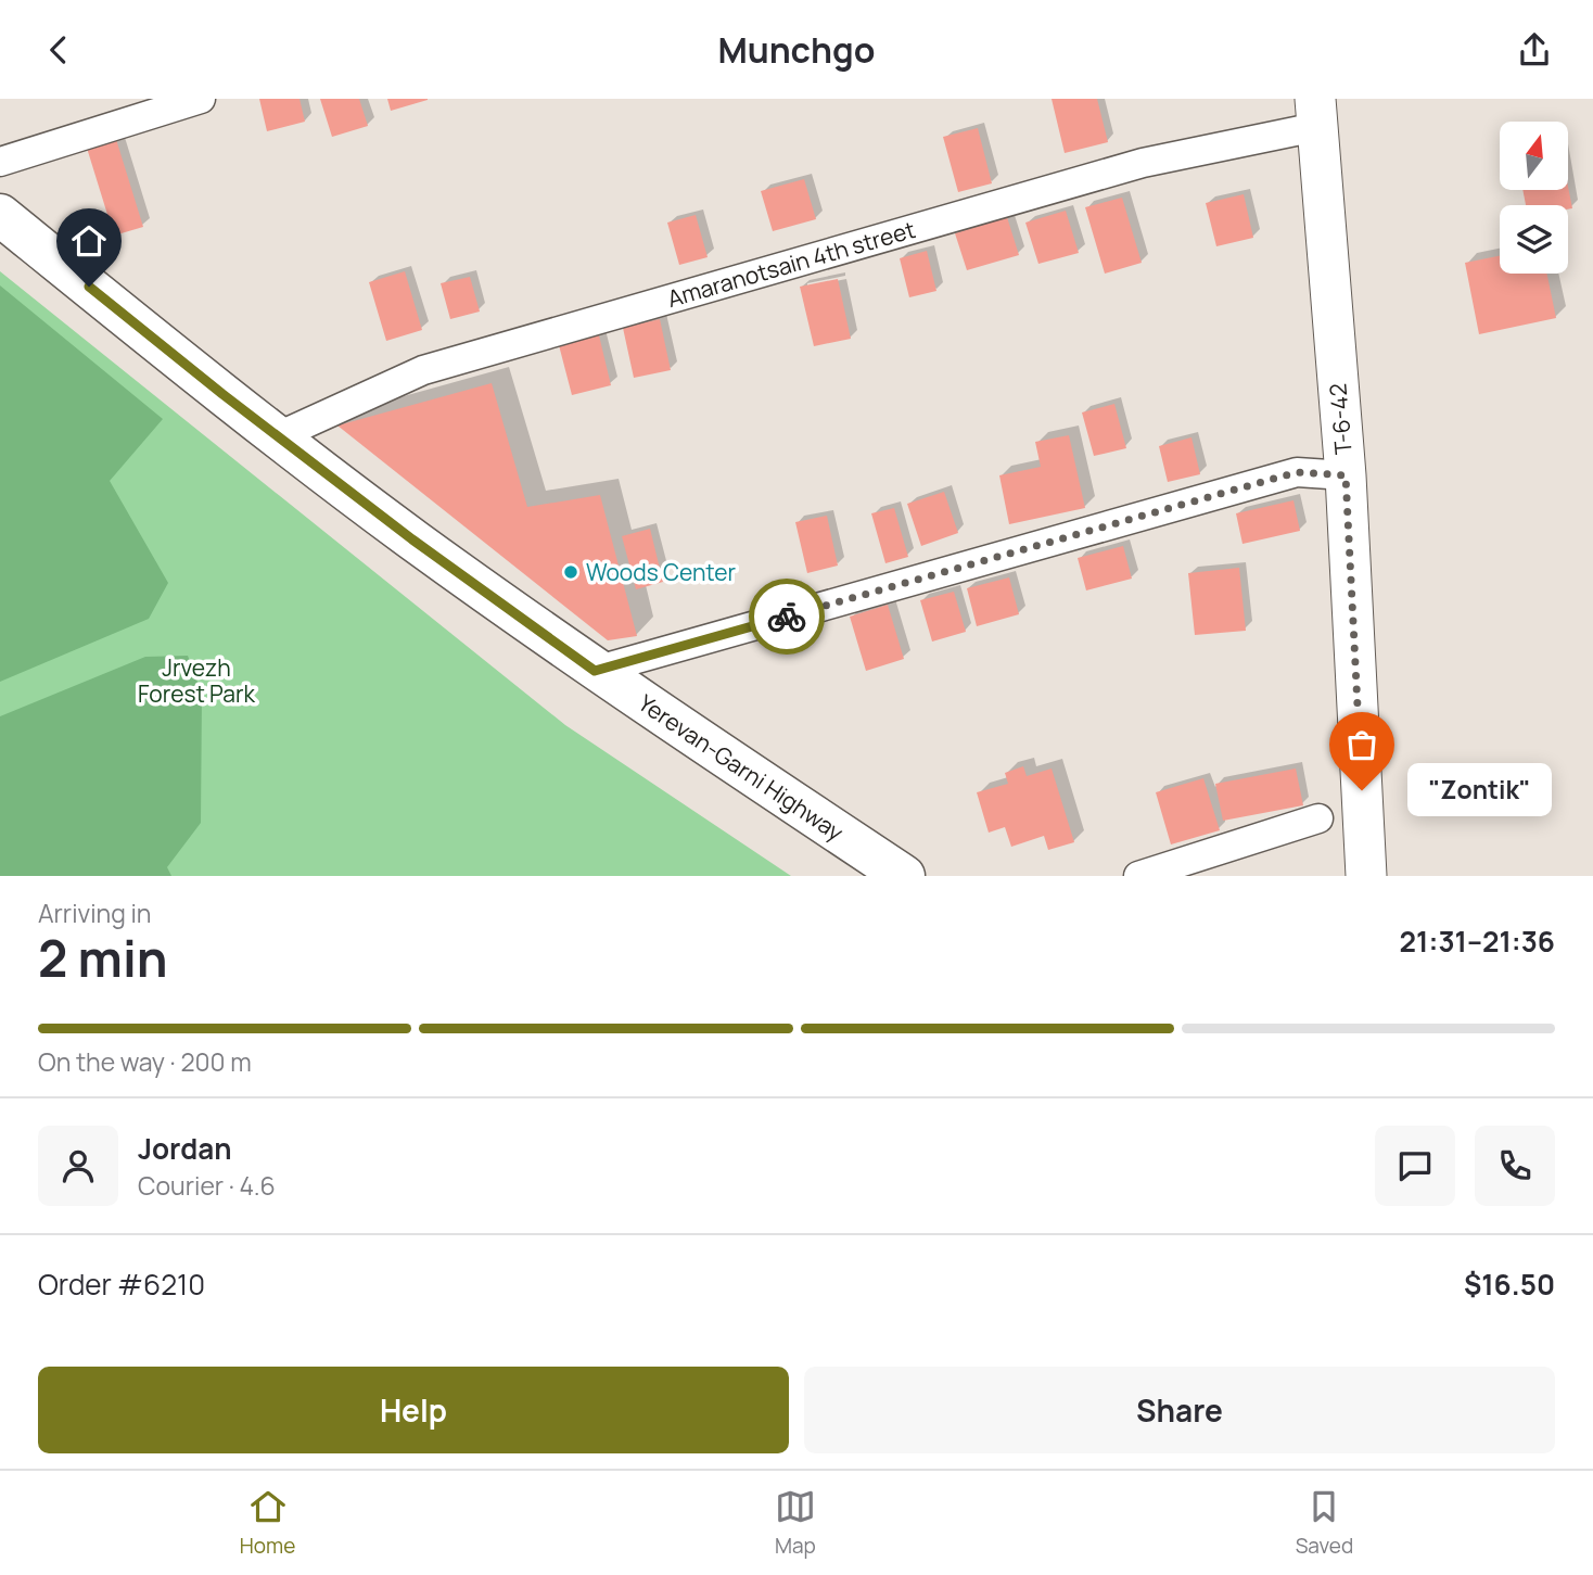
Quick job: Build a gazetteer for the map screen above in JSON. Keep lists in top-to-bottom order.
{
  "streets": {
    "main road": ["T-6-42", "Yerevan-Garni Highway"],
    "street": ["Amaranotsain 4th street"]
  },
  "crossings": [
    ["Amaranotsain 4th street", "T-6-42"],
    ["Amaranotsain 4th street", "Yerevan-Garni Highway"]
  ],
  "parks": ["Jrvezh Forest Park"],
  "places": ["Woods Center", "\"Zontik\""],
  "north": "top",
  "page": {
    "header": "Munchgo",
    "bubble": "\"Zontik\"",
    "heading": ["2 min", "Arriving in", "21:31–21:36"],
    "panel": [
      "Jordan",
      "Courier · 4.6",
      "Order #6210",
      "$16.50"
    ],
    "bar": "On the way · 200 m",
    "buttons": ["Help", "Share"],
    "tabs": ["Home", "Map", "Saved"]
  }
}
